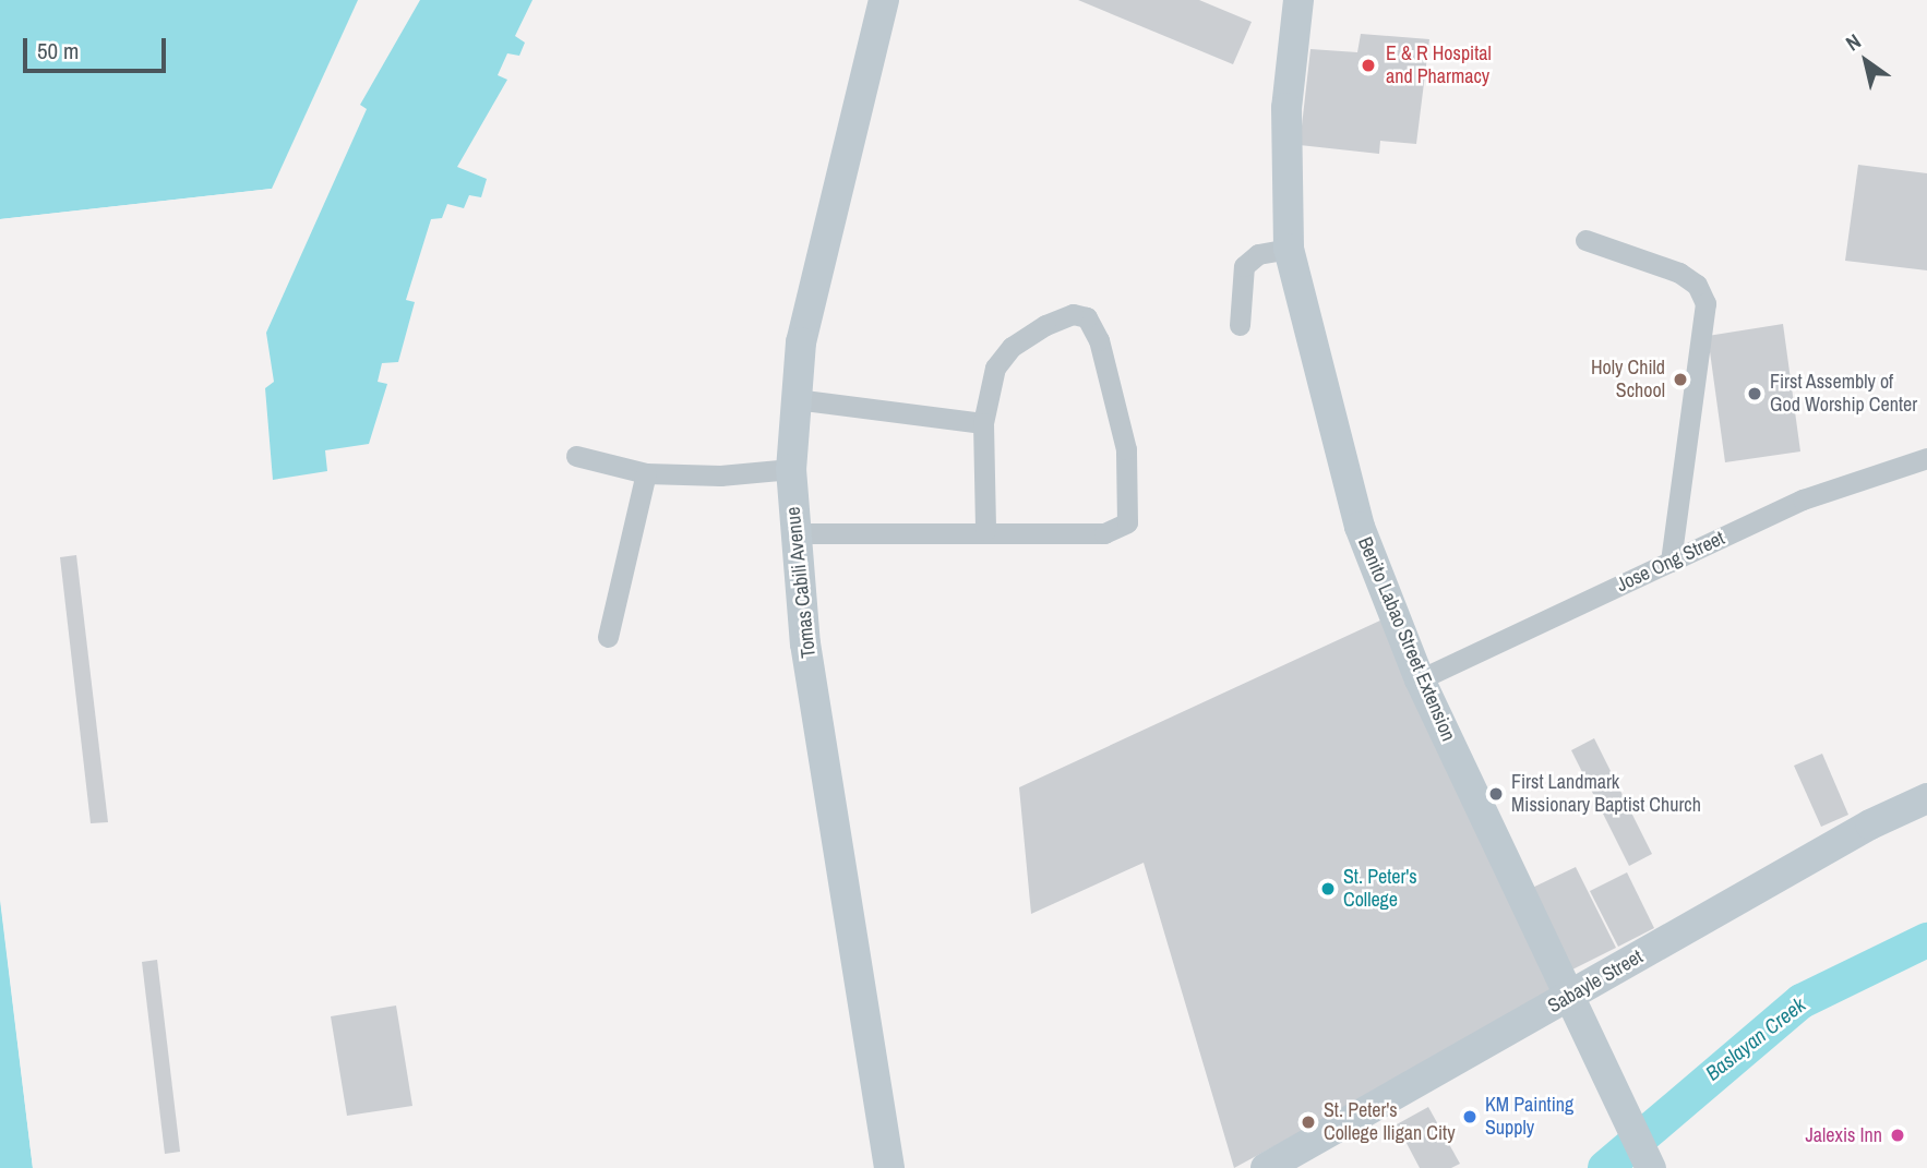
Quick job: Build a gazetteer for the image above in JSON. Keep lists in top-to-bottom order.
{
  "streets": {
    "street": [
      "Jose Ong Street",
      "Tomas Cabili Avenue",
      "Benito Labao Street Extension",
      "Sabayle Street"
    ]
  },
  "crossings": [
    ["Jose Ong Street", "Benito Labao Street Extension"],
    ["Benito Labao Street Extension", "Sabayle Street"]
  ],
  "water": ["Baslayan Creek"],
  "places": [
    "E & R Hospital and Pharmacy",
    "Holy Child School",
    "First Assembly of God Worship Center",
    "First Landmark Missionary Baptist Church",
    "St. Peter's College",
    "KM Painting Supply",
    "St. Peter's College Iligan City",
    "Jalexis Inn"
  ],
  "scale_bar": "50 m",
  "north": "top left"
}
